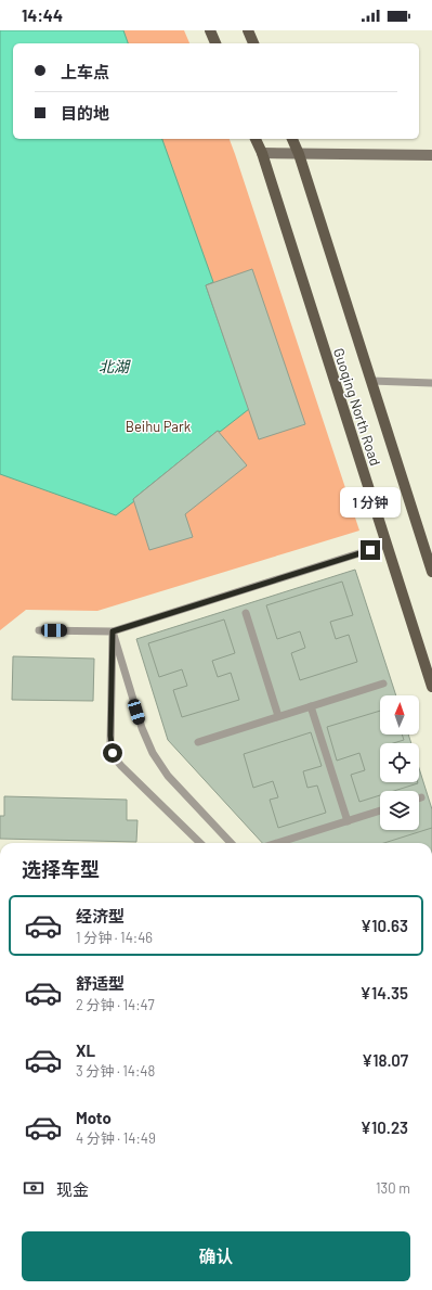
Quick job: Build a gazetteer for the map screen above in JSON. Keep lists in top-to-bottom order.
{
  "streets": {
    "main road": ["Guoqing North Road"]
  },
  "water": ["北湖"],
  "parks": ["Beihu Park"],
  "north": "top",
  "page": {
    "status": "14:44",
    "banner": ["上车点", "目的地"],
    "bubble": "1 分钟",
    "heading": "选择车型",
    "list": [
      {
        "name": "经济型",
        "note": "1 分钟 · 14:46",
        "value": "¥10.63"
      },
      {
        "name": "舒适型",
        "note": "2 分钟 · 14:47",
        "value": "¥14.35"
      },
      {
        "name": "XL",
        "note": "3 分钟 · 14:48",
        "value": "¥18.07"
      },
      {
        "name": "Moto",
        "note": "4 分钟 · 14:49",
        "value": "¥10.23"
      }
    ],
    "pay": ["现金", "130 m"],
    "buttons": "确认"
  }
}
